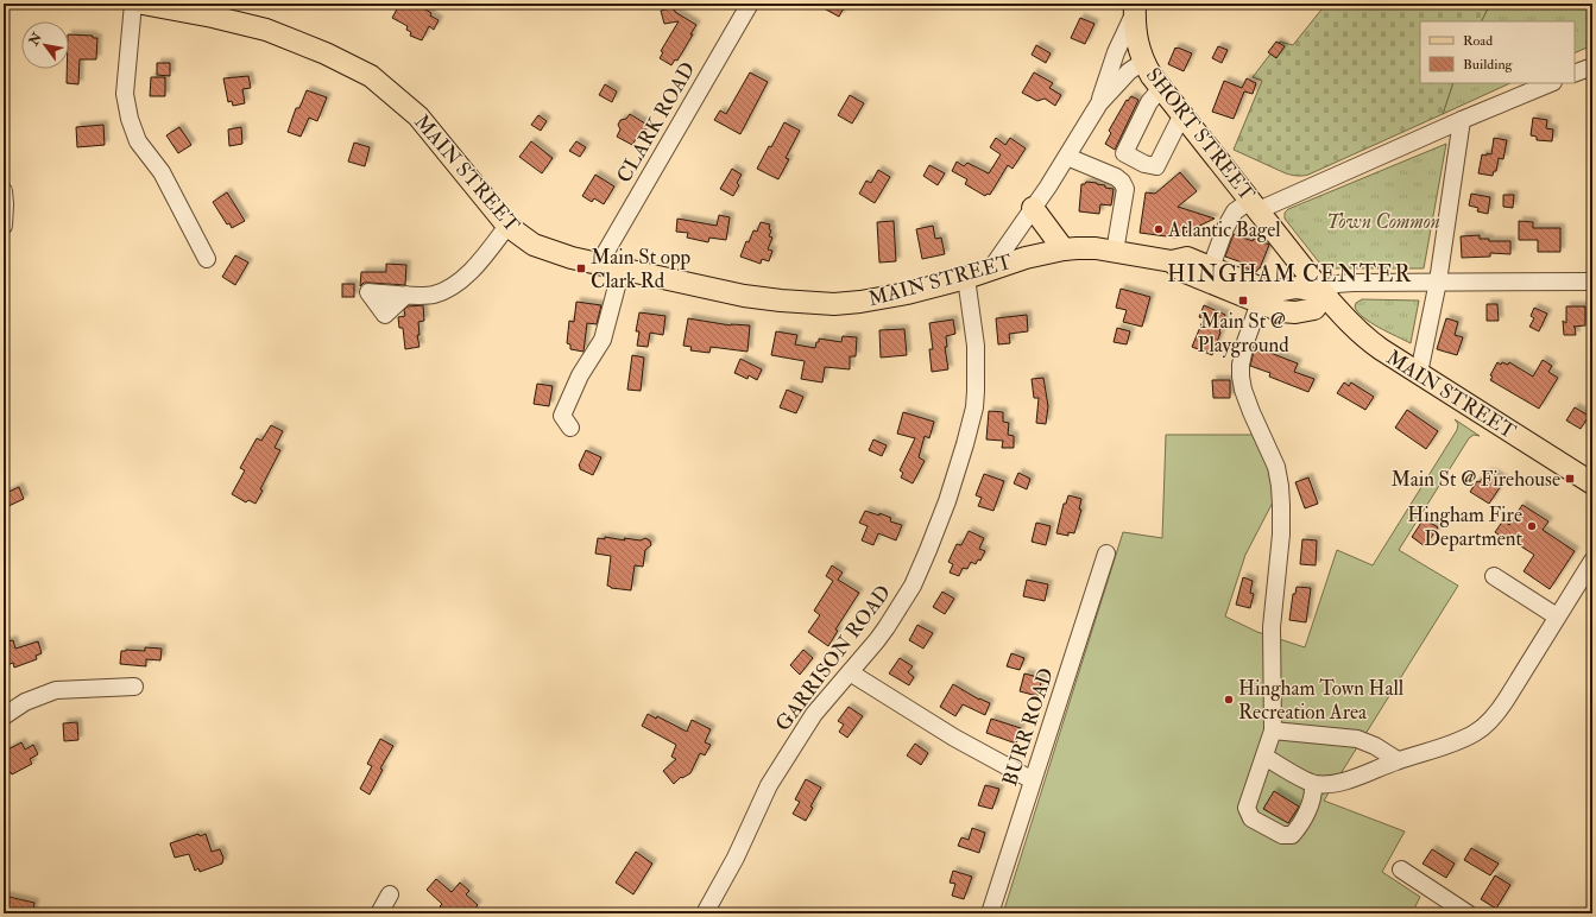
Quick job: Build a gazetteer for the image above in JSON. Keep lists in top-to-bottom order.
{
  "streets": {
    "main road": ["SHORT STREET", "MAIN STREET"],
    "street": ["CLARK ROAD", "GARRISON ROAD", "BURR ROAD"]
  },
  "crossings": [
    ["CLARK ROAD", "MAIN STREET"],
    ["SHORT STREET", "MAIN STREET"],
    ["MAIN STREET", "GARRISON ROAD"]
  ],
  "districts": ["HINGHAM CENTER"],
  "parks": ["Town Common"],
  "places": {
    "other": ["Atlantic Bagel", "Hingham Fire Department", "Hingham Town Hall Recreation Area"],
    "transit": ["Main St opp Clark Rd", "Main St @ Playground", "Main St @ Firehouse"]
  },
  "legend": ["Road", "Building"],
  "north": "top left"
}
